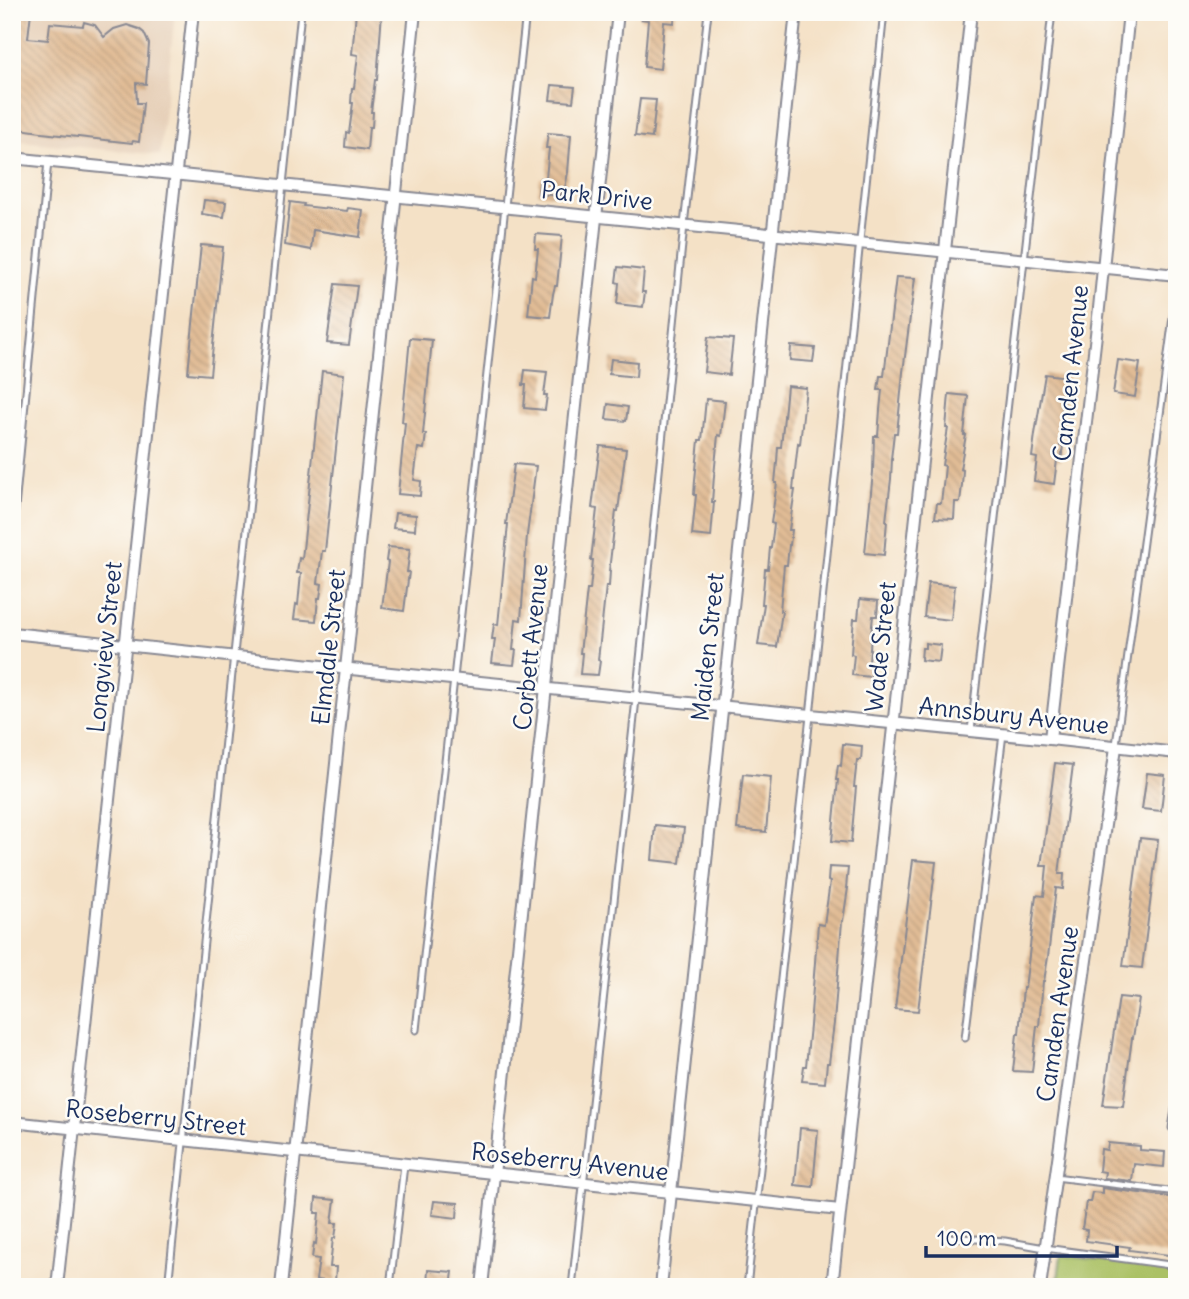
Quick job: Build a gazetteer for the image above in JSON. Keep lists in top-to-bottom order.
{
  "streets": {
    "street": [
      "Park Drive",
      "Camden Avenue",
      "Longview Street",
      "Elmdale Street",
      "Corbett Avenue",
      "Maiden Street",
      "Wade Street",
      "Annsbury Avenue",
      "Roseberry Street",
      "Roseberry Avenue"
    ]
  },
  "crossings": [
    ["Park Drive", "Camden Avenue"],
    ["Park Drive", "Longview Street"],
    ["Park Drive", "Elmdale Street"],
    ["Park Drive", "Corbett Avenue"],
    ["Park Drive", "Maiden Street"],
    ["Park Drive", "Wade Street"],
    ["Camden Avenue", "Annsbury Avenue"],
    ["Longview Street", "Annsbury Avenue"],
    ["Longview Street", "Roseberry Street"],
    ["Elmdale Street", "Annsbury Avenue"],
    ["Elmdale Street", "Roseberry Street"],
    ["Elmdale Street", "Roseberry Avenue"],
    ["Corbett Avenue", "Annsbury Avenue"],
    ["Corbett Avenue", "Roseberry Avenue"],
    ["Maiden Street", "Annsbury Avenue"],
    ["Maiden Street", "Roseberry Avenue"],
    ["Wade Street", "Annsbury Avenue"],
    ["Wade Street", "Roseberry Avenue"],
    ["Roseberry Street", "Roseberry Avenue"]
  ],
  "scale_bar": "100 m"
}
